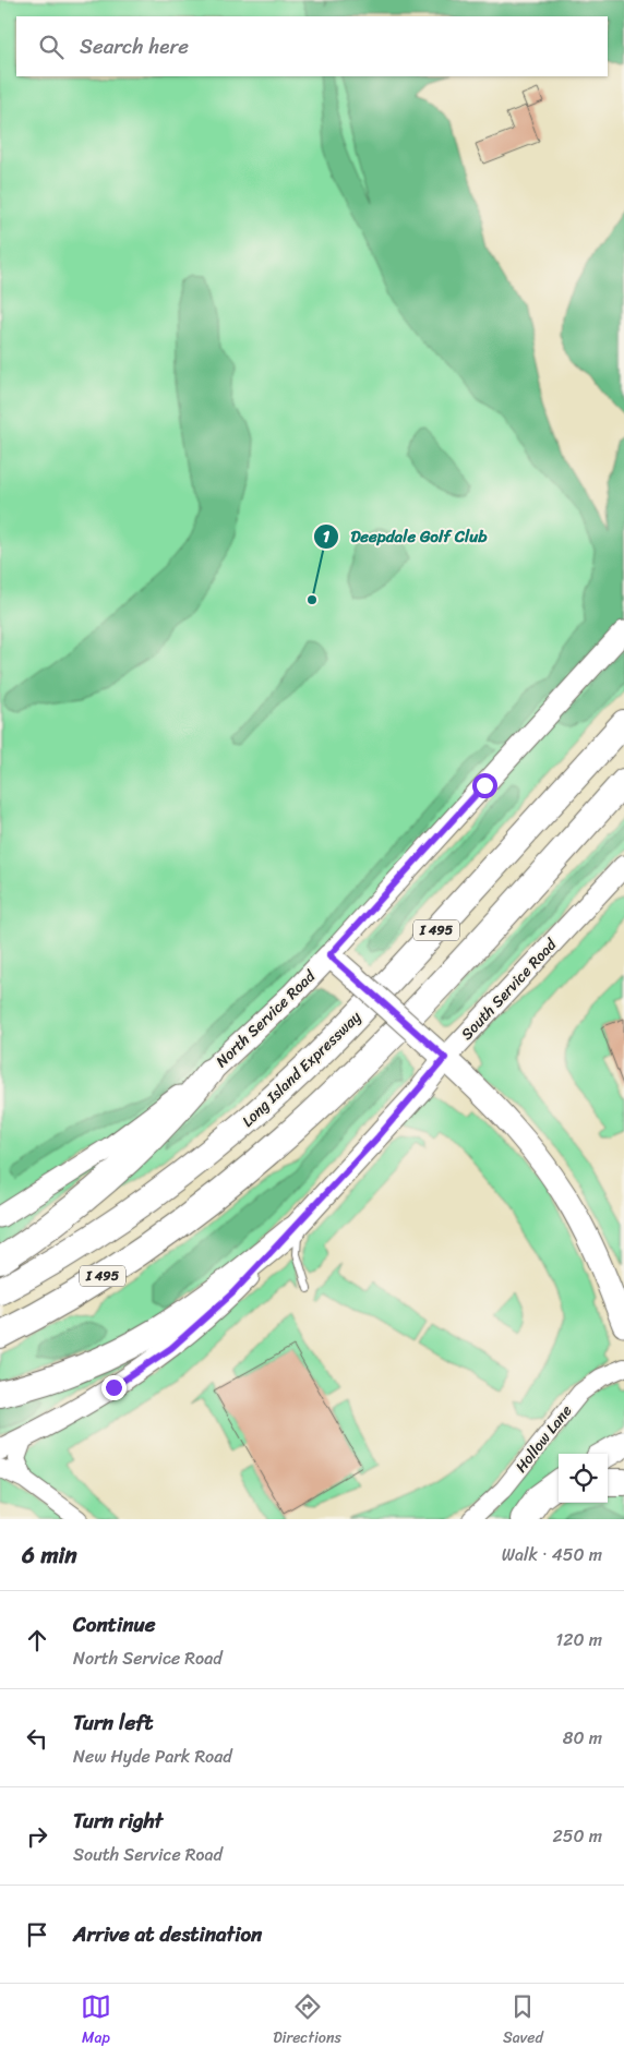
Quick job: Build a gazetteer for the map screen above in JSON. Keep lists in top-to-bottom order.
{
  "streets": {
    "highway": ["I 495", "Long Island Expressway"],
    "main road": ["South Service Road", "North Service Road"],
    "street": ["Hollow Lane"]
  },
  "places": ["Deepdale Golf Club"],
  "page": {
    "search": "Search here",
    "heading": ["6 min", "Walk · 450 m"],
    "list": [
      ["Continue", "North Service Road", "120 m"],
      ["Turn left", "New Hyde Park Road", "80 m"],
      ["Turn right", "South Service Road", "250 m"],
      "Arrive at destination"
    ],
    "nav": ["Map", "Directions", "Saved"]
  }
}
